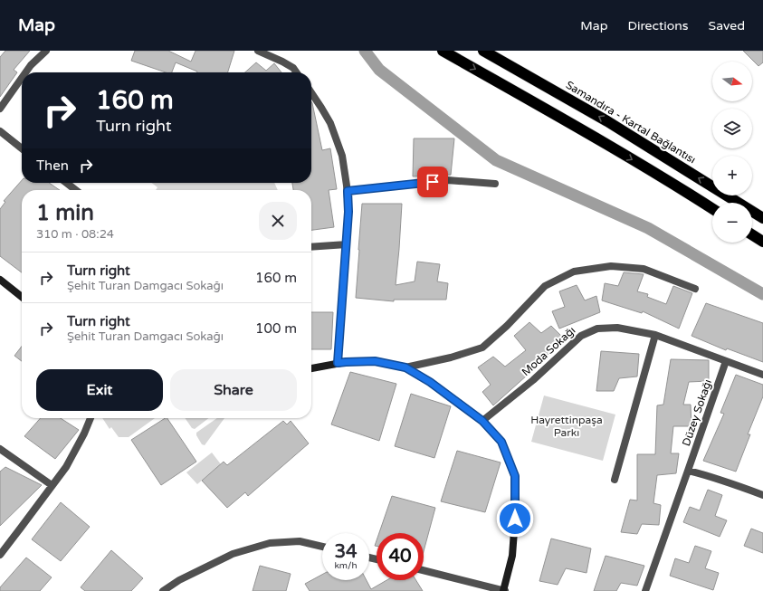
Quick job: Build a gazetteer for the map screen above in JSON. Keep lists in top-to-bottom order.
{
  "streets": {
    "highway": ["Samandıra - Kartal Bağlantısı"],
    "street": ["Moda Sokağı", "Düzey Sokağı"]
  },
  "crossings": [
    ["Moda Sokağı", "Düzey Sokağı"]
  ],
  "parks": ["Hayrettinpaşa Parkı"],
  "north": "right",
  "page": {
    "header": "Map",
    "nav": ["Map", "Directions", "Saved"],
    "map_buttons": ["+", "−"],
    "turn": ["160 m", "Turn right"],
    "then": "Then",
    "heading": ["1 min", "310 m · 08:24"],
    "list": [
      {
        "name": "Turn right",
        "note": "Şehit Turan Damgacı Sokağı",
        "value": "160 m"
      },
      {
        "name": "Turn right",
        "note": "Şehit Turan Damgacı Sokağı",
        "value": "100 m"
      }
    ],
    "buttons": ["Exit", "Share"],
    "speed": "34 km/h",
    "limit": "40"
  }
}
